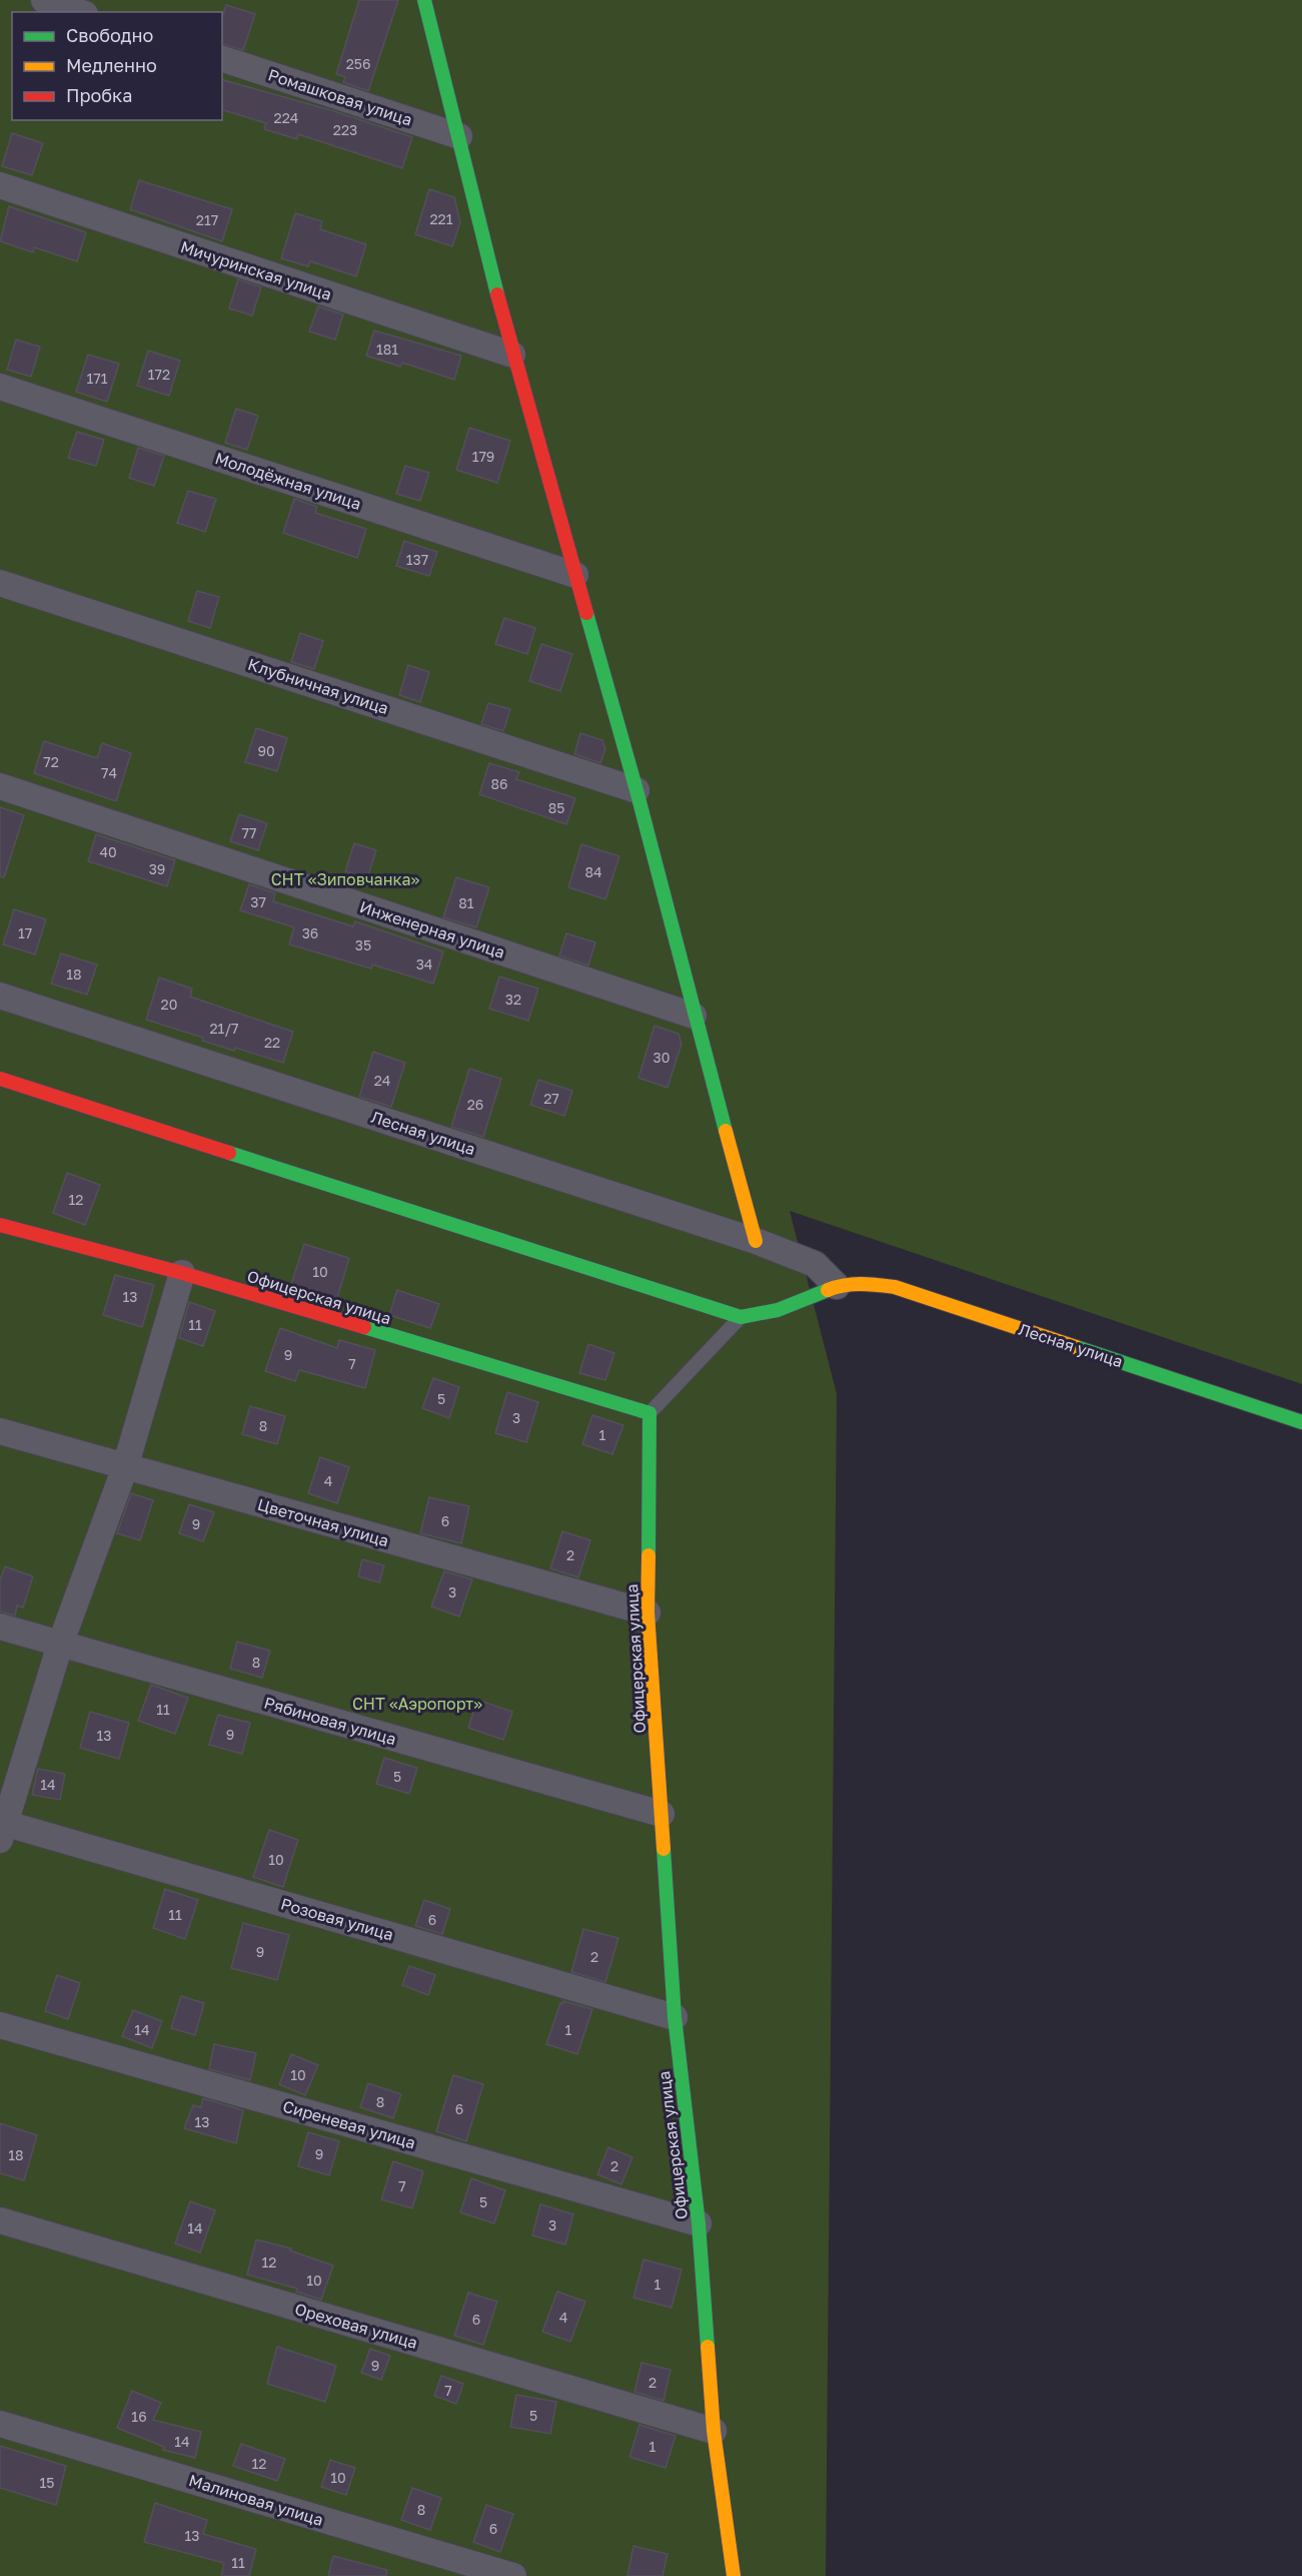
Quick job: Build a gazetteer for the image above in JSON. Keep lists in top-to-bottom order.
{
  "streets": {
    "street": [
      "Ромашковая улица",
      "Мичуринская улица",
      "Молодёжная улица",
      "Клубничная улица",
      "Инженерная улица",
      "Лесная улица",
      "Офицерская улица",
      "Цветочная улица",
      "Рябиновая улица",
      "Розовая улица",
      "Сиреневая улица",
      "Ореховая улица",
      "Малиновая улица"
    ]
  },
  "crossings": [
    ["Офицерская улица", "Цветочная улица"],
    ["Офицерская улица", "Рябиновая улица"],
    ["Офицерская улица", "Розовая улица"],
    ["Офицерская улица", "Сиреневая улица"],
    ["Офицерская улица", "Ореховая улица"]
  ],
  "parks": ["СНТ «Зиповчанка»", "СНТ «Аэропорт»"],
  "house_numbers": [
    "256",
    "224",
    "223",
    "221",
    "217",
    "181",
    "172",
    "171",
    "179",
    "137",
    "90",
    "72",
    "74",
    "86",
    "85",
    "77",
    "40",
    "39",
    "84",
    "37",
    "81",
    "17",
    "36",
    "35",
    "34",
    "18",
    "32",
    "20",
    "21/7",
    "22",
    "30",
    "24",
    "27",
    "26",
    "12",
    "10",
    "13",
    "11",
    "9",
    "7",
    "5",
    "3",
    "8",
    "1",
    "4",
    "6",
    "9",
    "2",
    "3",
    "8",
    "11",
    "9",
    "13",
    "5",
    "14",
    "10",
    "11",
    "6",
    "9",
    "2",
    "14",
    "1",
    "10",
    "8",
    "6",
    "13",
    "9",
    "18",
    "2",
    "7",
    "5",
    "3",
    "14",
    "12",
    "10",
    "1",
    "4",
    "6",
    "9",
    "2",
    "7",
    "5",
    "16",
    "14",
    "1",
    "12",
    "10",
    "15",
    "8",
    "6",
    "13",
    "11"
  ],
  "legend": ["Свободно", "Медленно", "Пробка"]
}
